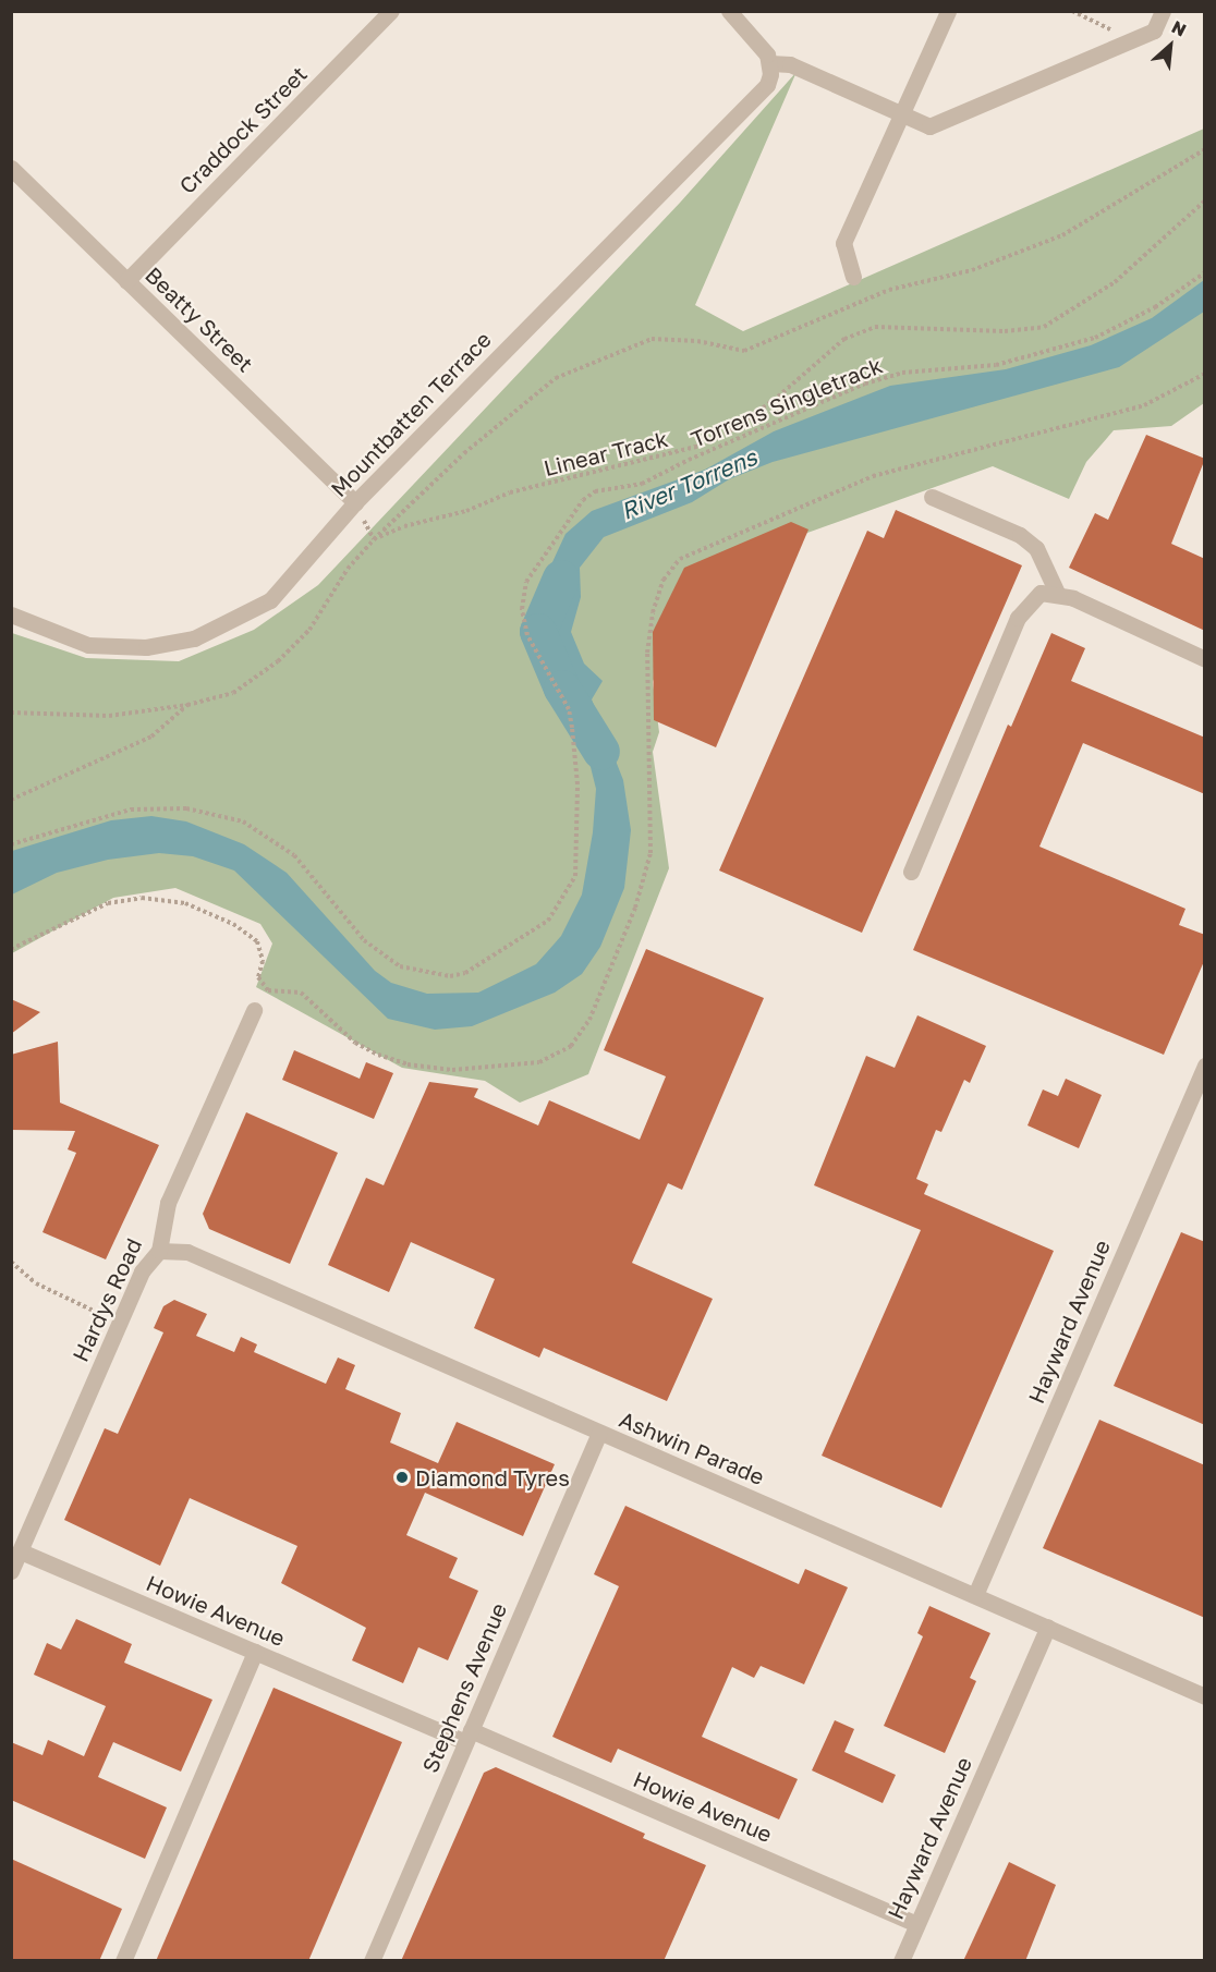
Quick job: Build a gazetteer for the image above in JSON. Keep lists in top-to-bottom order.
{
  "streets": {
    "street": [
      "Craddock Street",
      "Beatty Street",
      "Mountbatten Terrace",
      "Hardys Road",
      "Hayward Avenue",
      "Ashwin Parade",
      "Howie Avenue",
      "Stephens Avenue"
    ],
    "path": ["Torrens Singletrack", "Linear Track"]
  },
  "crossings": [
    ["Craddock Street", "Beatty Street"],
    ["Beatty Street", "Mountbatten Terrace"],
    ["Hardys Road", "Ashwin Parade"],
    ["Hardys Road", "Howie Avenue"],
    ["Hayward Avenue", "Ashwin Parade"],
    ["Hayward Avenue", "Howie Avenue"],
    ["Ashwin Parade", "Stephens Avenue"],
    ["Howie Avenue", "Stephens Avenue"]
  ],
  "water": ["River Torrens"],
  "places": ["Diamond Tyres"],
  "north": "top right"
}
